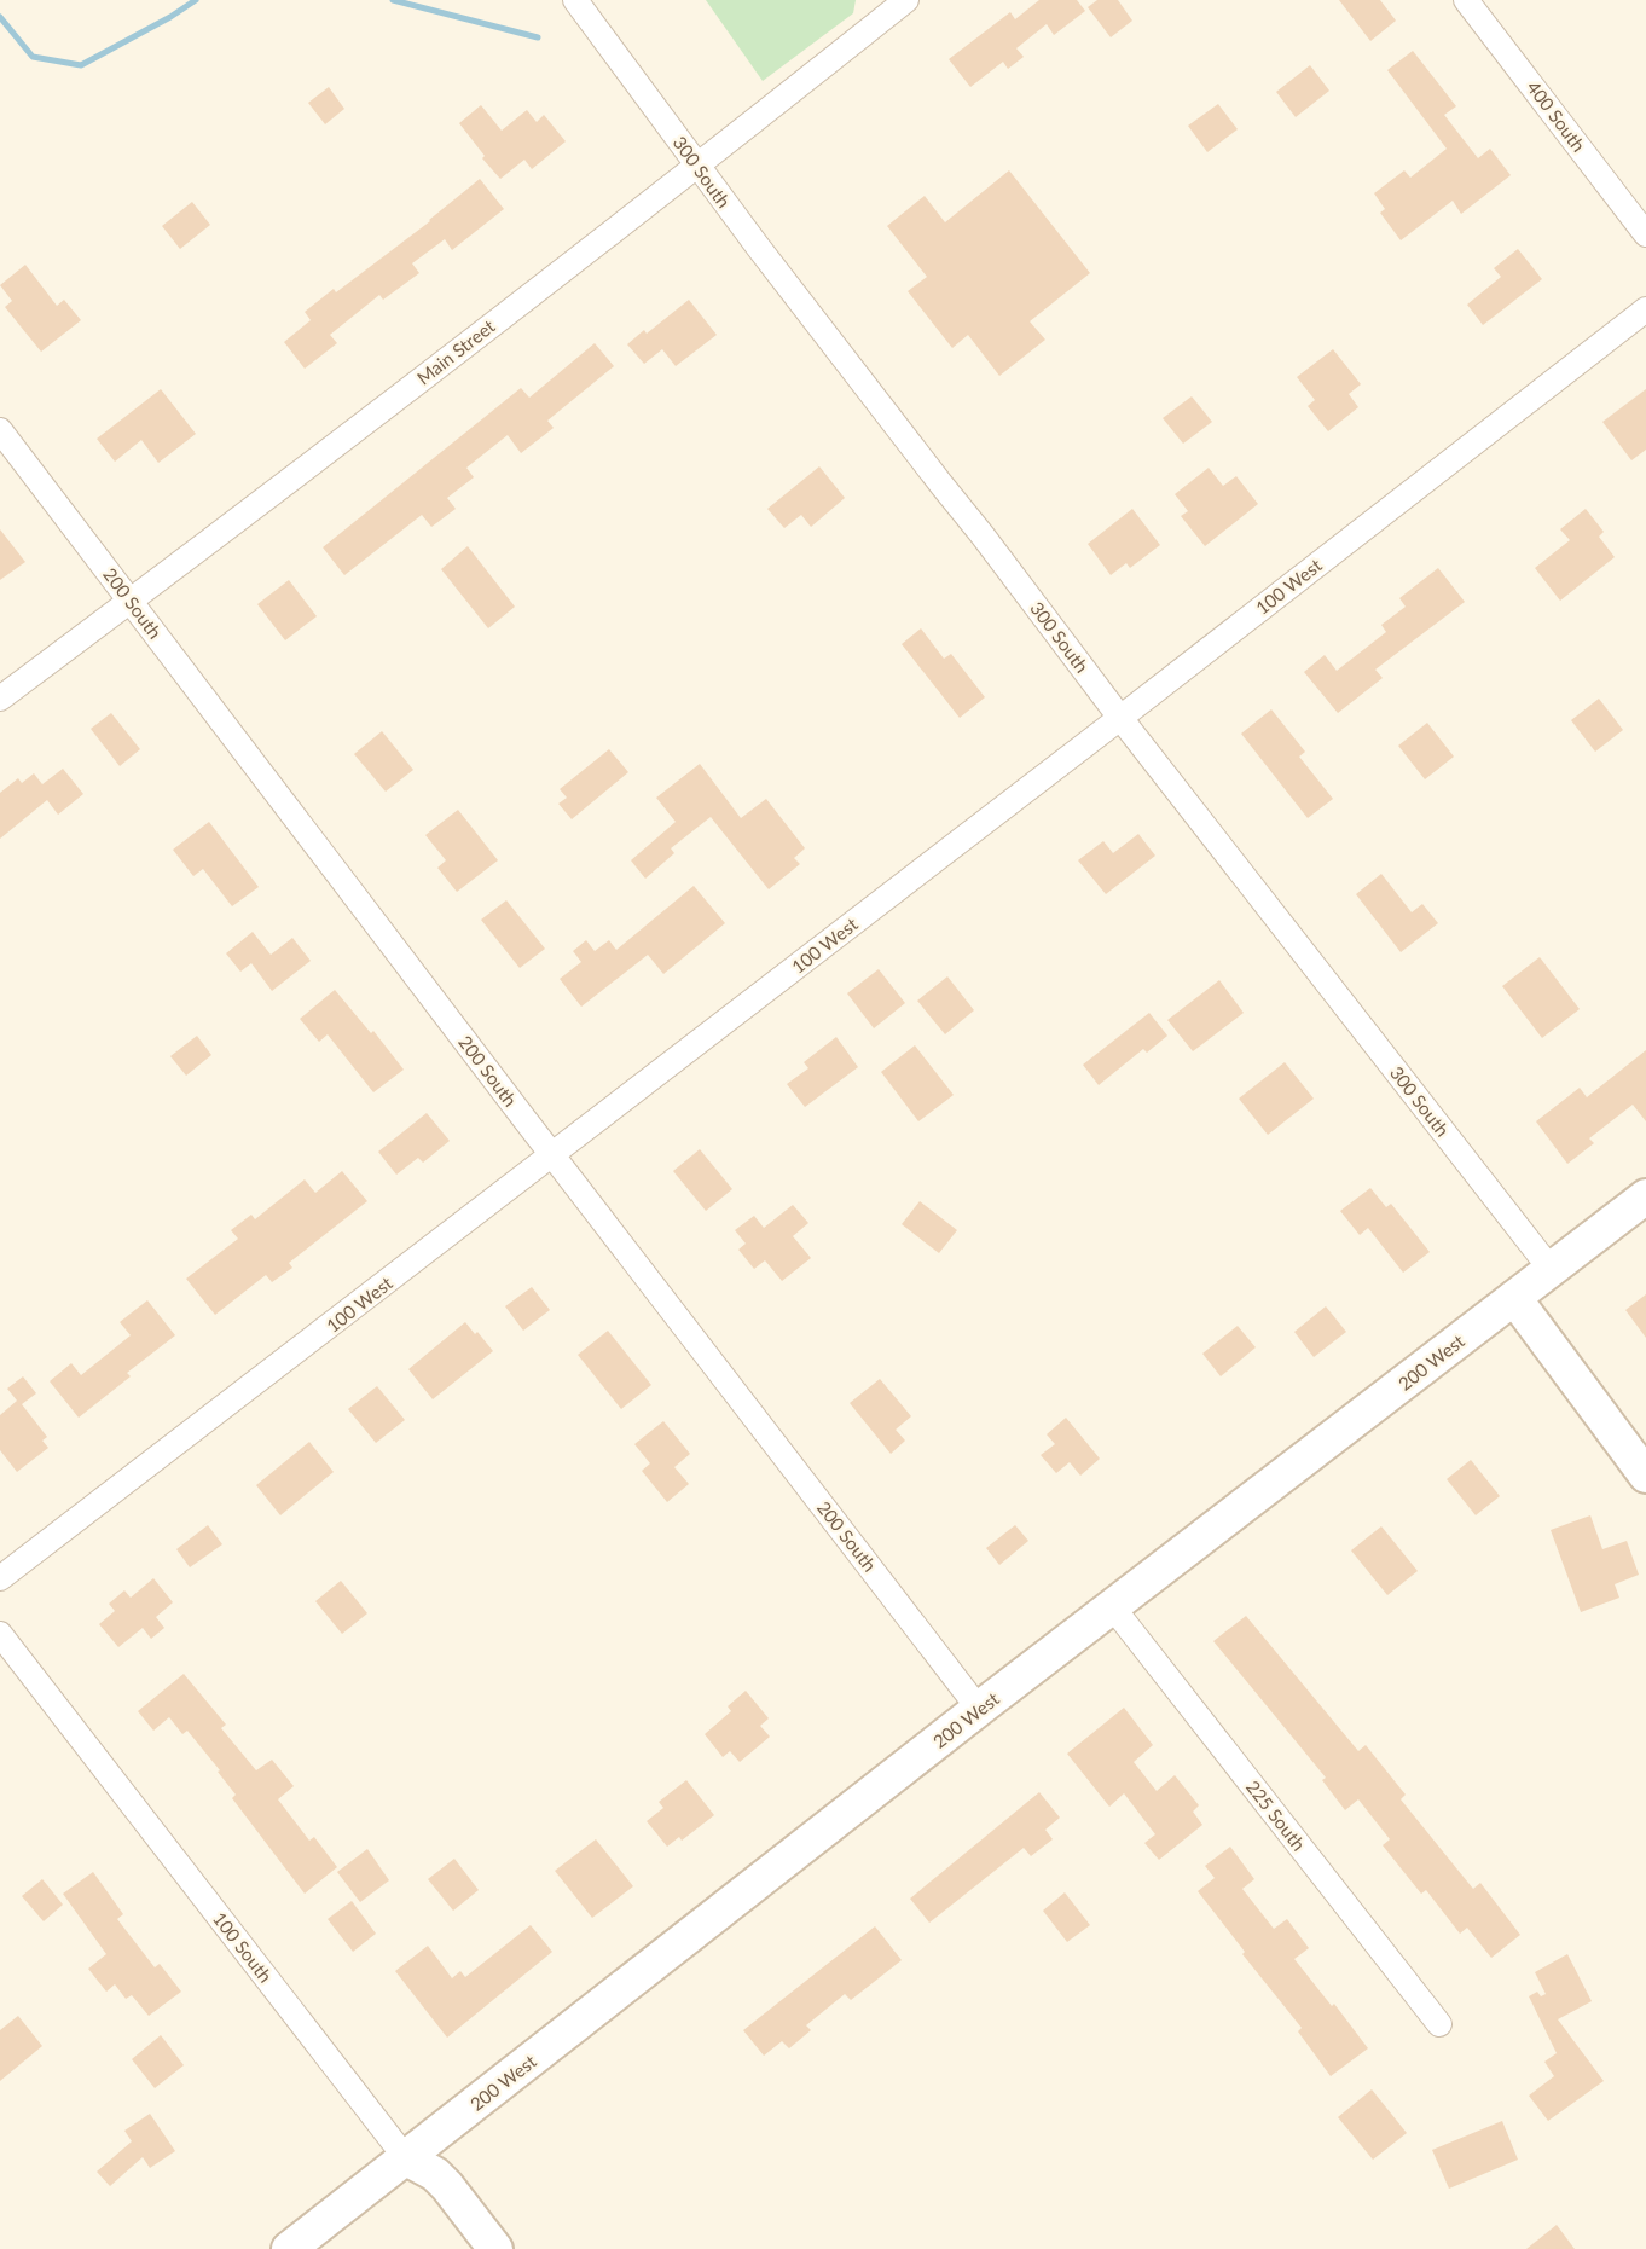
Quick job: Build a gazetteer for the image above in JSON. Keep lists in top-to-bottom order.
{
  "streets": {
    "street": [
      "400 South",
      "300 South",
      "Main Street",
      "100 West",
      "200 South",
      "200 West",
      "225 South",
      "100 South"
    ]
  },
  "crossings": [
    ["300 South", "Main Street"],
    ["300 South", "100 West"],
    ["300 South", "200 West"],
    ["Main Street", "200 South"],
    ["100 West", "200 South"],
    ["200 South", "200 West"],
    ["200 West", "225 South"],
    ["200 West", "100 South"]
  ]
}
